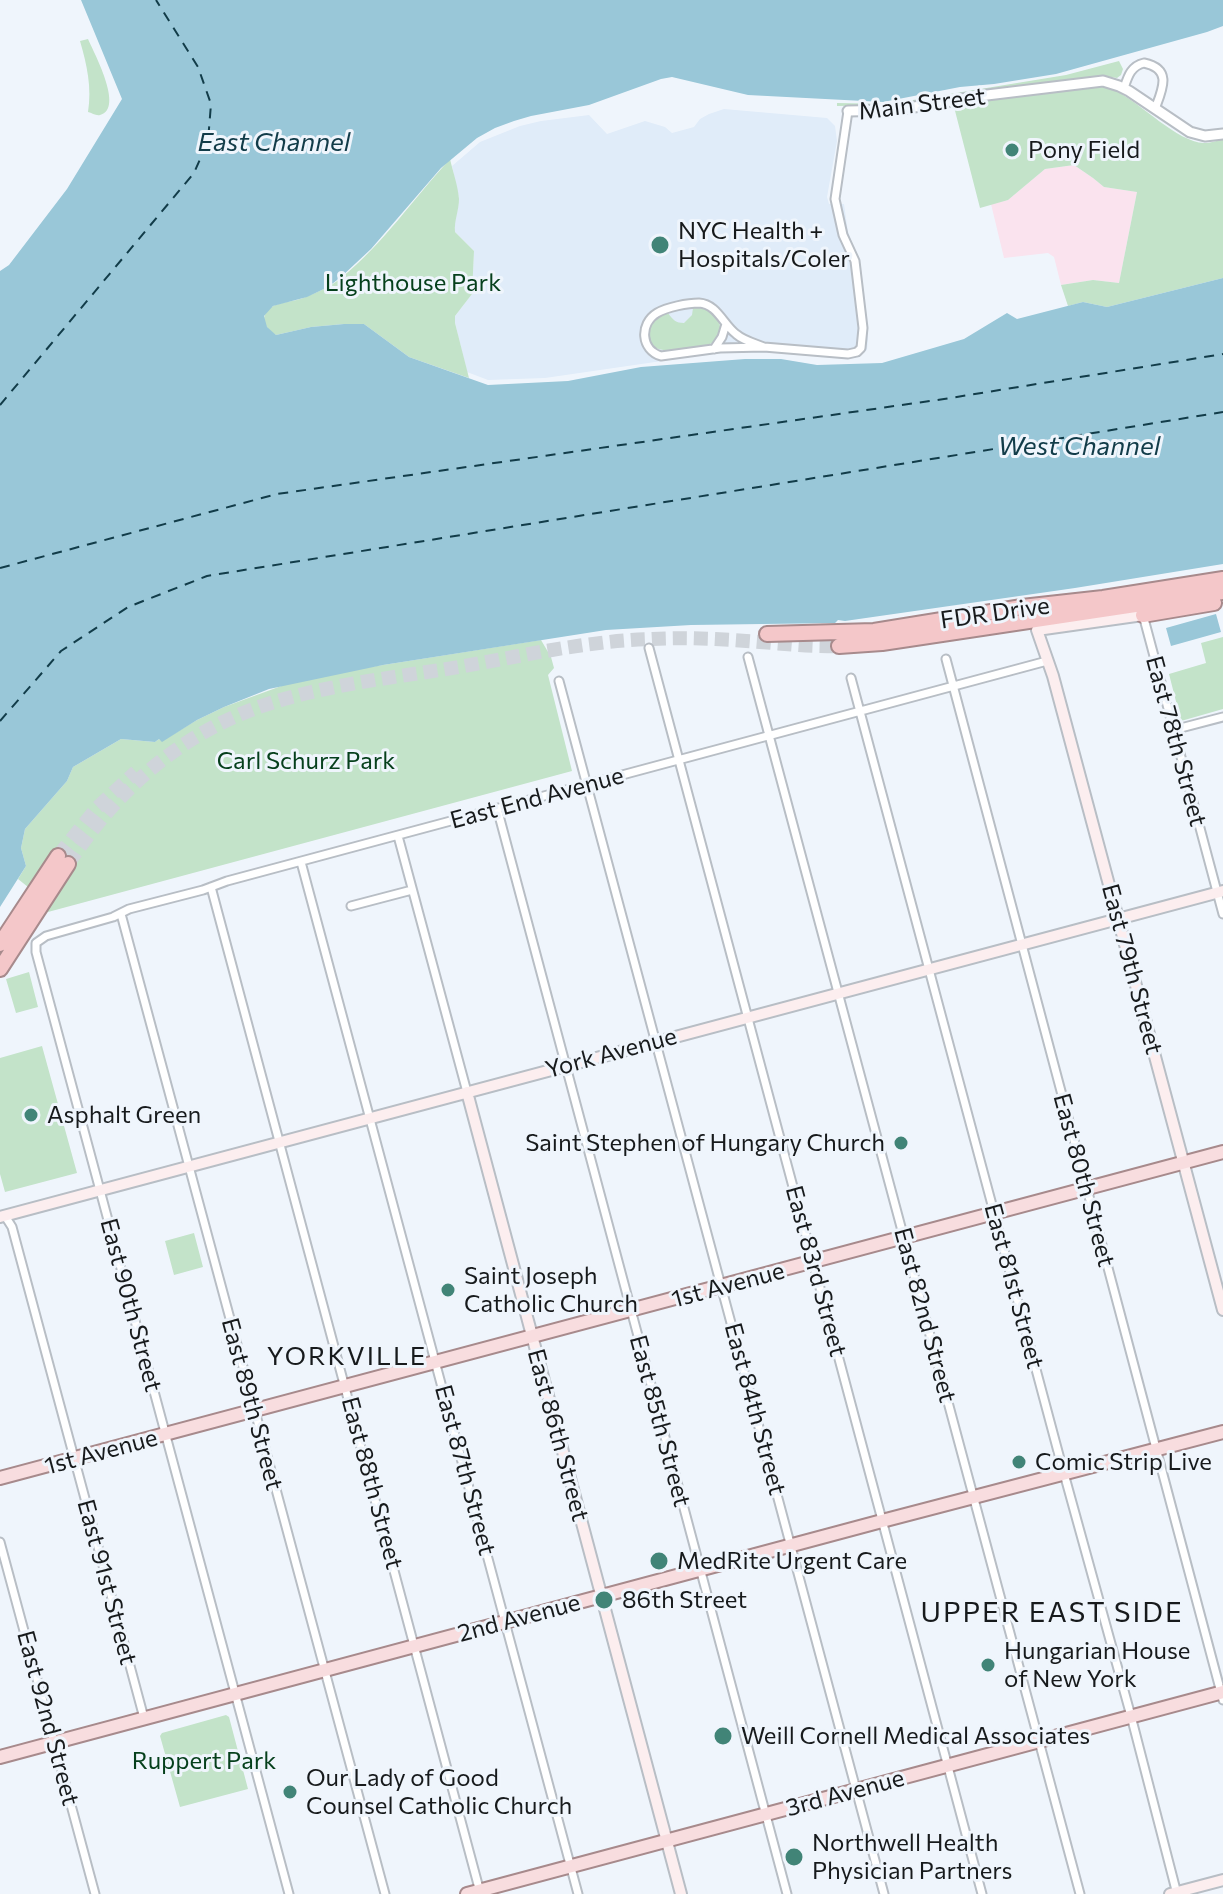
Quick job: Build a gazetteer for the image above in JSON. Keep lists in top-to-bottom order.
{
  "streets": {
    "highway": ["FDR Drive"],
    "main road": [
      "East 79th Street",
      "York Avenue",
      "1st Avenue",
      "East 86th Street",
      "2nd Avenue",
      "3rd Avenue"
    ],
    "street": [
      "Main Street",
      "East 78th Street",
      "East End Avenue",
      "East 80th Street",
      "East 83rd Street",
      "East 81st Street",
      "East 90th Street",
      "East 82nd Street",
      "East 89th Street",
      "East 84th Street",
      "East 85th Street",
      "East 87th Street",
      "East 88th Street",
      "East 91st Street",
      "East 92nd Street"
    ]
  },
  "crossings": [
    ["FDR Drive", "East 78th Street"],
    ["FDR Drive", "East 79th Street"],
    ["East 78th Street", "York Avenue"],
    ["East End Avenue", "East 79th Street"],
    ["East End Avenue", "East 80th Street"],
    ["East End Avenue", "East 83rd Street"],
    ["East End Avenue", "East 81st Street"],
    ["East End Avenue", "East 90th Street"],
    ["East End Avenue", "East 82nd Street"],
    ["East End Avenue", "East 89th Street"],
    ["East End Avenue", "East 84th Street"],
    ["East End Avenue", "East 85th Street"],
    ["East End Avenue", "East 86th Street"],
    ["East End Avenue", "East 87th Street"],
    ["East End Avenue", "East 88th Street"],
    ["East 79th Street", "York Avenue"],
    ["East 79th Street", "1st Avenue"],
    ["York Avenue", "East 80th Street"],
    ["York Avenue", "East 83rd Street"],
    ["York Avenue", "East 81st Street"],
    ["York Avenue", "East 90th Street"],
    ["York Avenue", "East 82nd Street"],
    ["York Avenue", "East 89th Street"],
    ["York Avenue", "East 84th Street"],
    ["York Avenue", "East 85th Street"],
    ["York Avenue", "East 86th Street"],
    ["York Avenue", "East 87th Street"],
    ["York Avenue", "East 88th Street"],
    ["York Avenue", "East 91st Street"],
    ["East 80th Street", "1st Avenue"],
    ["East 80th Street", "2nd Avenue"],
    ["East 80th Street", "3rd Avenue"],
    ["East 83rd Street", "1st Avenue"],
    ["East 83rd Street", "2nd Avenue"],
    ["East 83rd Street", "3rd Avenue"],
    ["1st Avenue", "East 81st Street"],
    ["1st Avenue", "East 90th Street"],
    ["1st Avenue", "East 82nd Street"],
    ["1st Avenue", "East 89th Street"],
    ["1st Avenue", "East 84th Street"],
    ["1st Avenue", "East 85th Street"],
    ["1st Avenue", "East 86th Street"],
    ["1st Avenue", "East 87th Street"],
    ["1st Avenue", "East 88th Street"],
    ["1st Avenue", "East 91st Street"],
    ["East 81st Street", "2nd Avenue"],
    ["East 81st Street", "3rd Avenue"],
    ["East 90th Street", "2nd Avenue"],
    ["East 82nd Street", "2nd Avenue"],
    ["East 82nd Street", "3rd Avenue"],
    ["East 89th Street", "2nd Avenue"],
    ["East 84th Street", "2nd Avenue"],
    ["East 84th Street", "3rd Avenue"],
    ["East 85th Street", "2nd Avenue"],
    ["East 85th Street", "3rd Avenue"],
    ["East 86th Street", "2nd Avenue"],
    ["East 86th Street", "3rd Avenue"],
    ["East 87th Street", "2nd Avenue"],
    ["East 87th Street", "3rd Avenue"],
    ["East 88th Street", "2nd Avenue"],
    ["East 88th Street", "3rd Avenue"],
    ["East 91st Street", "2nd Avenue"],
    ["2nd Avenue", "East 92nd Street"]
  ],
  "districts": ["YORKVILLE", "UPPER EAST SIDE"],
  "water": ["East Channel", "West Channel"],
  "parks": ["Lighthouse Park", "Carl Schurz Park", "Ruppert Park"],
  "places": [
    "Pony Field",
    "NYC Health + Hospitals/Coler",
    "Asphalt Green",
    "Saint Stephen of Hungary Church",
    "Saint Joseph Catholic Church",
    "Comic Strip Live",
    "MedRite Urgent Care",
    "86th Street",
    "Hungarian House of New York",
    "Weill Cornell Medical Associates",
    "Our Lady of Good Counsel Catholic Church",
    "Northwell Health Physician Partners"
  ]
}
